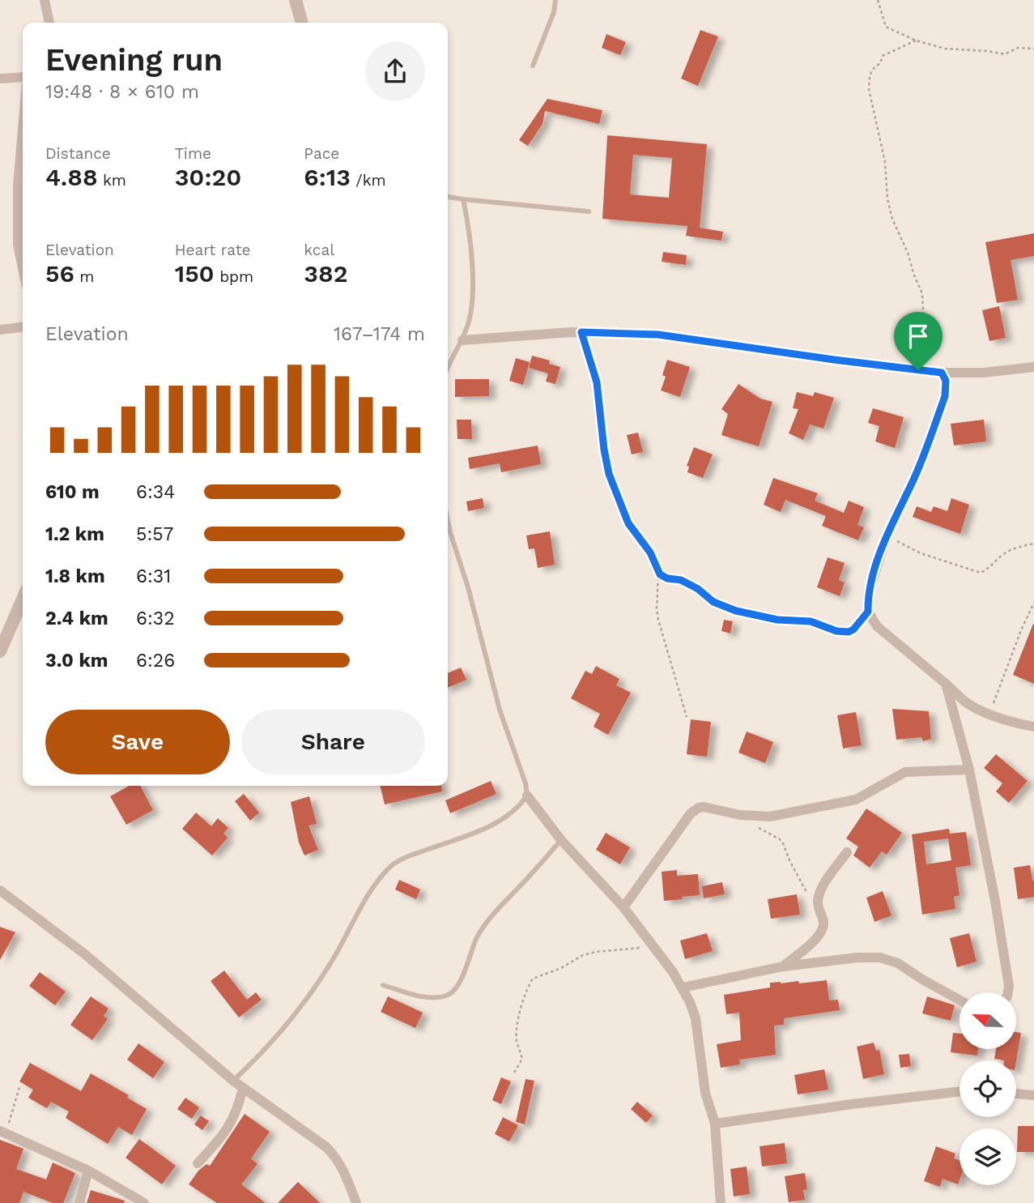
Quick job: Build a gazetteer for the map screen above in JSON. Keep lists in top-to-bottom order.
{
  "north": "left",
  "page": {
    "heading": ["Evening run", "19:48 · 8 × 610 m"],
    "stats": [
      ["Distance", "4.88 km"],
      ["Time", "30:20"],
      ["Pace", "6:13 /km"],
      ["Elevation", "56 m"],
      ["Heart rate", "150 bpm"],
      ["kcal", "382"]
    ],
    "chart": ["Elevation", "167–174 m"],
    "list": [
      {
        "name": "610 m",
        "note": "6:34"
      },
      {
        "name": "1.2 km",
        "note": "5:57"
      },
      {
        "name": "1.8 km",
        "note": "6:31"
      },
      {
        "name": "2.4 km",
        "note": "6:32"
      },
      {
        "name": "3.0 km",
        "note": "6:26"
      }
    ],
    "buttons": ["Save", "Share"]
  }
}
